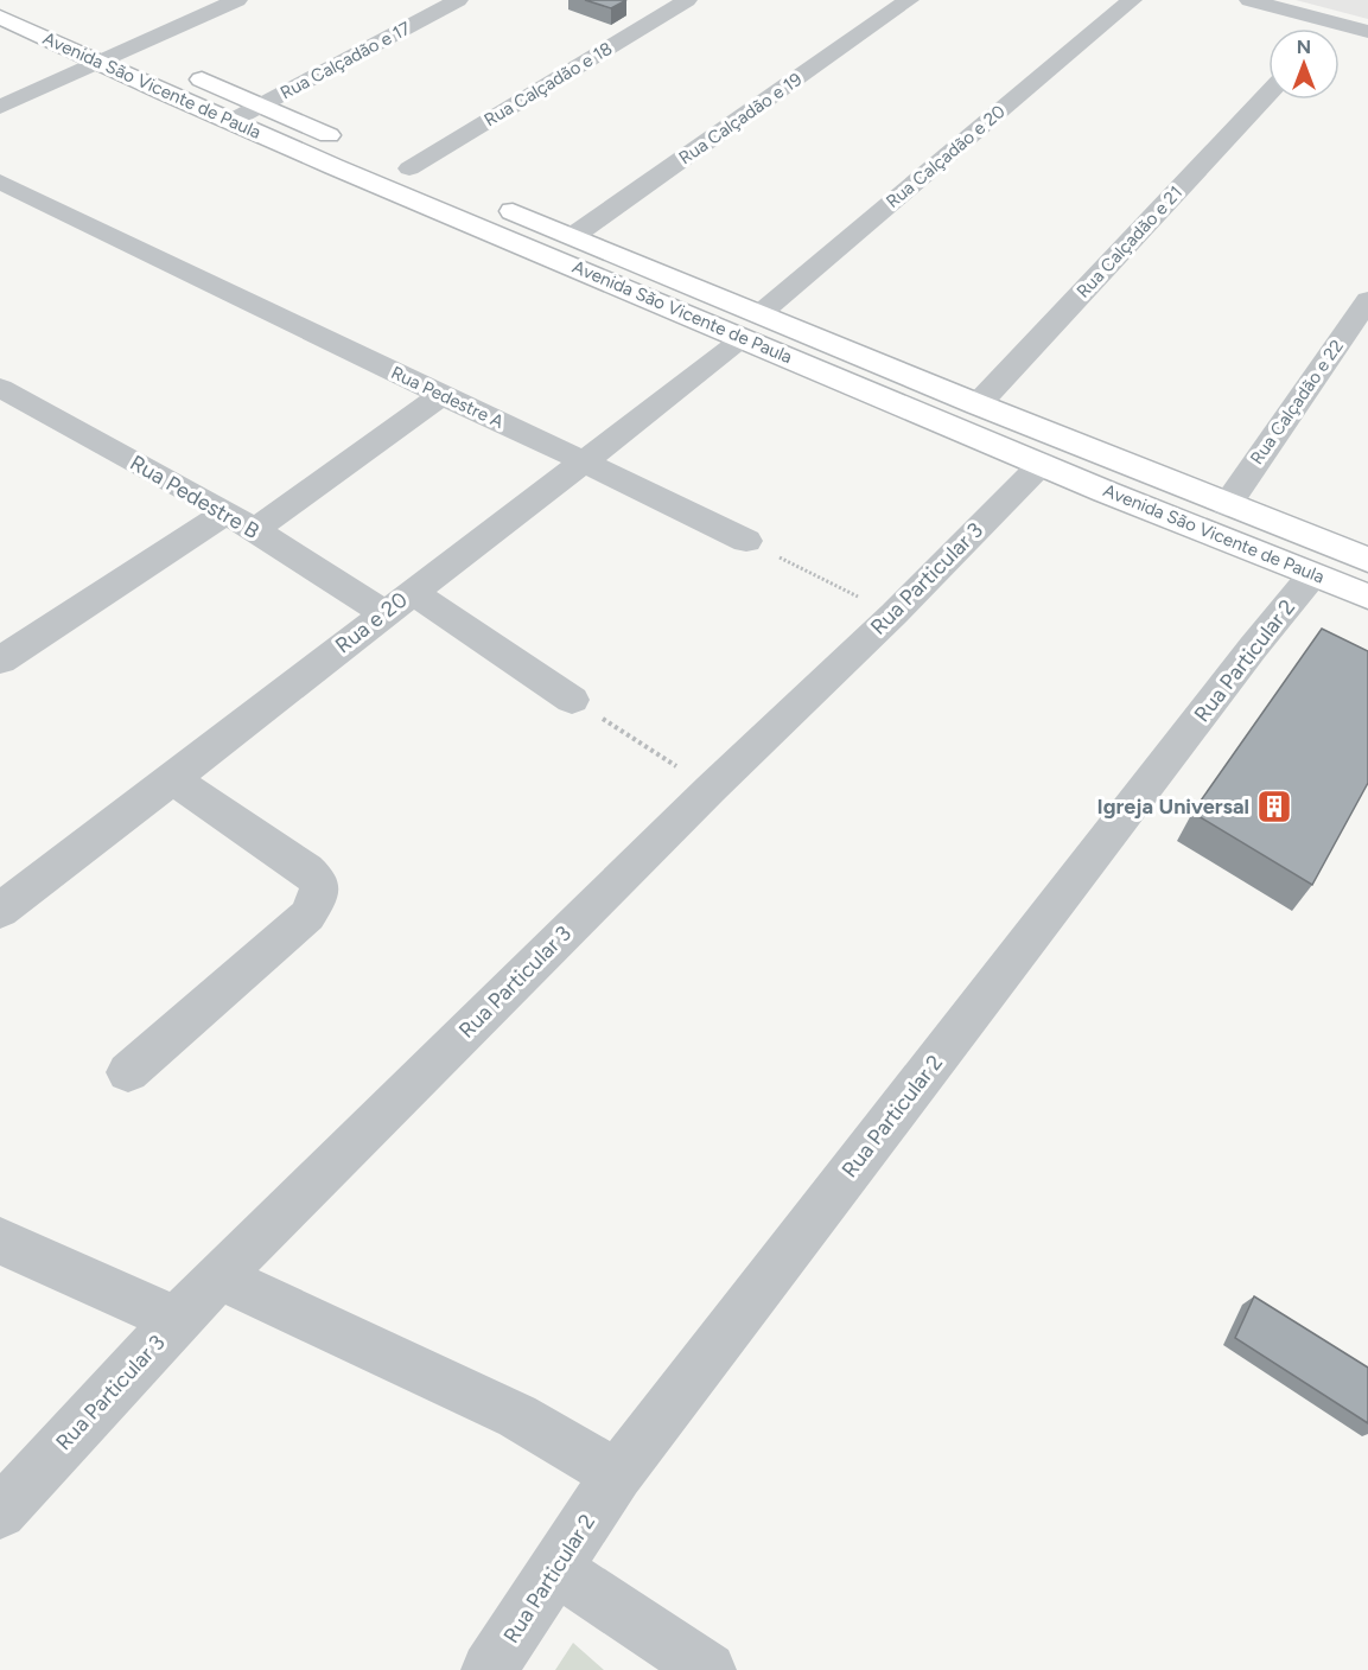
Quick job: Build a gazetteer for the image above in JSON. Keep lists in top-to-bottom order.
{
  "streets": {
    "main road": ["Avenida São Vicente de Paula"],
    "street": [
      "Rua Calçadão e 17",
      "Rua Calçadão e 18",
      "Rua Calçadão e 19",
      "Rua Calçadão e 20",
      "Rua Calçadão e 21",
      "Rua Pedestre A",
      "Rua Calçadão e 22",
      "Rua Pedestre B",
      "Rua Particular 3",
      "Rua e 20",
      "Rua Particular 2"
    ]
  },
  "crossings": [
    ["Rua Calçadão e 17", "Avenida São Vicente de Paula"],
    ["Avenida São Vicente de Paula", "Rua Calçadão e 19"],
    ["Avenida São Vicente de Paula", "Rua Calçadão e 20"],
    ["Avenida São Vicente de Paula", "Rua Calçadão e 21"],
    ["Avenida São Vicente de Paula", "Rua Calçadão e 22"],
    ["Avenida São Vicente de Paula", "Rua Particular 3"],
    ["Avenida São Vicente de Paula", "Rua e 20"],
    ["Avenida São Vicente de Paula", "Rua Particular 2"],
    ["Rua Calçadão e 20", "Rua e 20"],
    ["Rua Pedestre A", "Rua e 20"],
    ["Rua Pedestre B", "Rua e 20"]
  ],
  "places": {
    "building": ["Igreja Universal"]
  },
  "north": "top"
}
